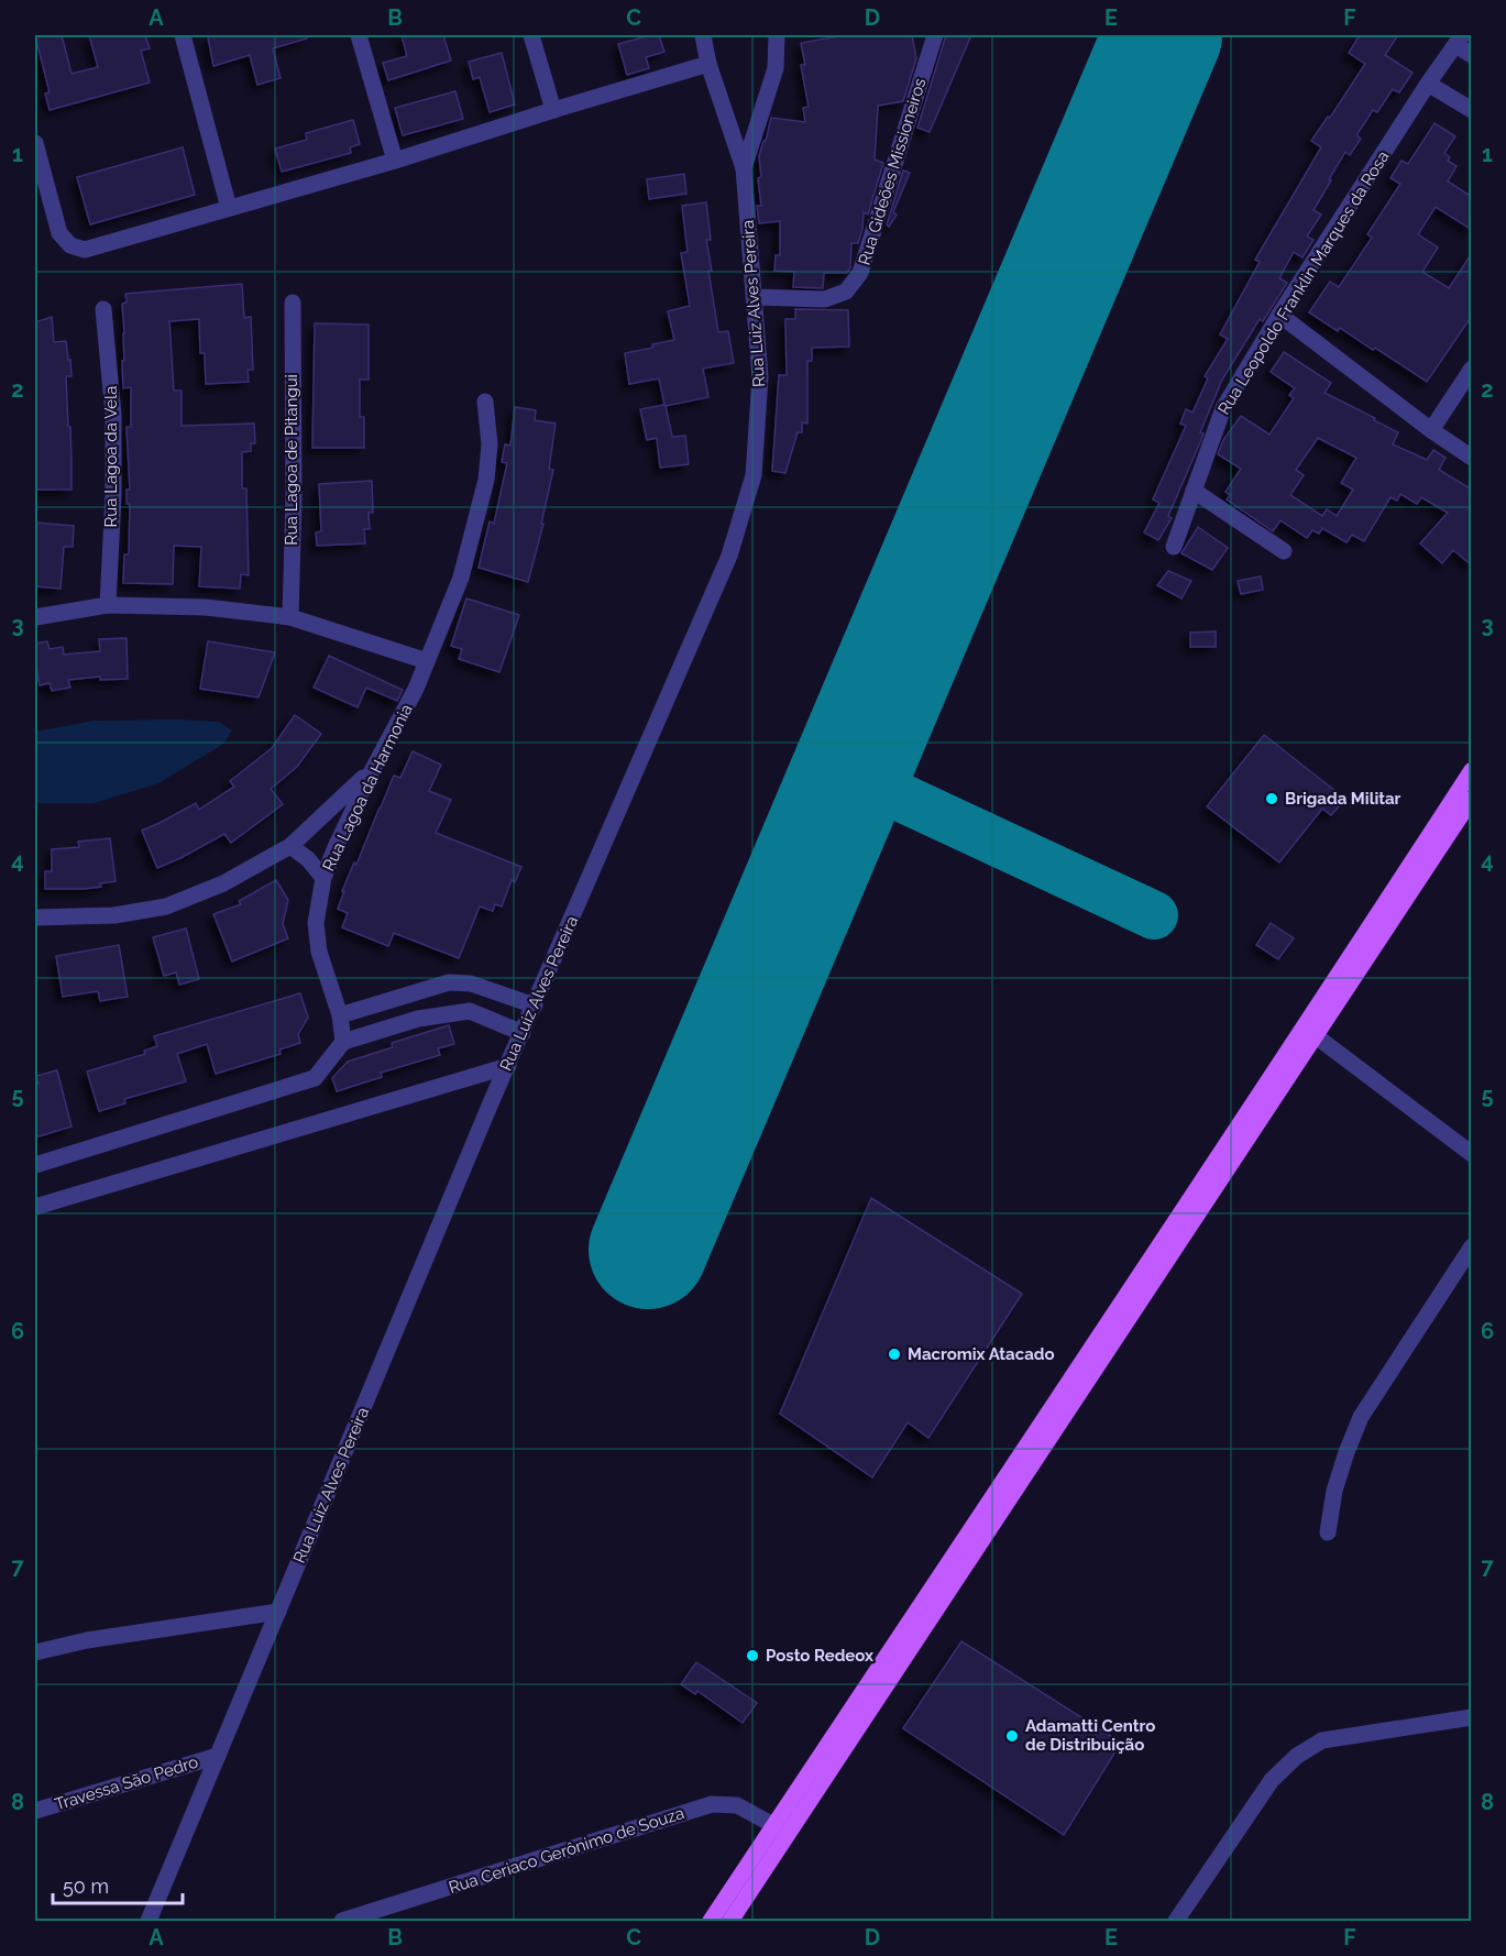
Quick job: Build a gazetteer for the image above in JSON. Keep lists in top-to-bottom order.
{
  "streets": {
    "street": [
      "Rua Gideões Missioneiros",
      "Rua Leopoldo Franklin Marques da Rosa",
      "Rua Luiz Alves Pereira",
      "Rua Lagoa da Vela",
      "Rua Lagoa de Pitangui",
      "Rua Lagoa da Harmonia",
      "Travessa São Pedro",
      "Rua Ceriaco Gerônimo de Souza"
    ]
  },
  "crossings": [
    ["Rua Gideões Missioneiros", "Rua Luiz Alves Pereira"],
    ["Rua Luiz Alves Pereira", "Travessa São Pedro"]
  ],
  "places": [
    "Brigada Militar",
    "Macromix Atacado",
    "Posto Redeox",
    "Adamatti Centro de Distribuição"
  ],
  "scale_bar": "50 m",
  "grid": {
    "columns": [
      "A",
      "B",
      "C",
      "D",
      "E",
      "F"
    ],
    "rows": [
      "1",
      "2",
      "3",
      "4",
      "5",
      "6",
      "7",
      "8"
    ]
  }
}
